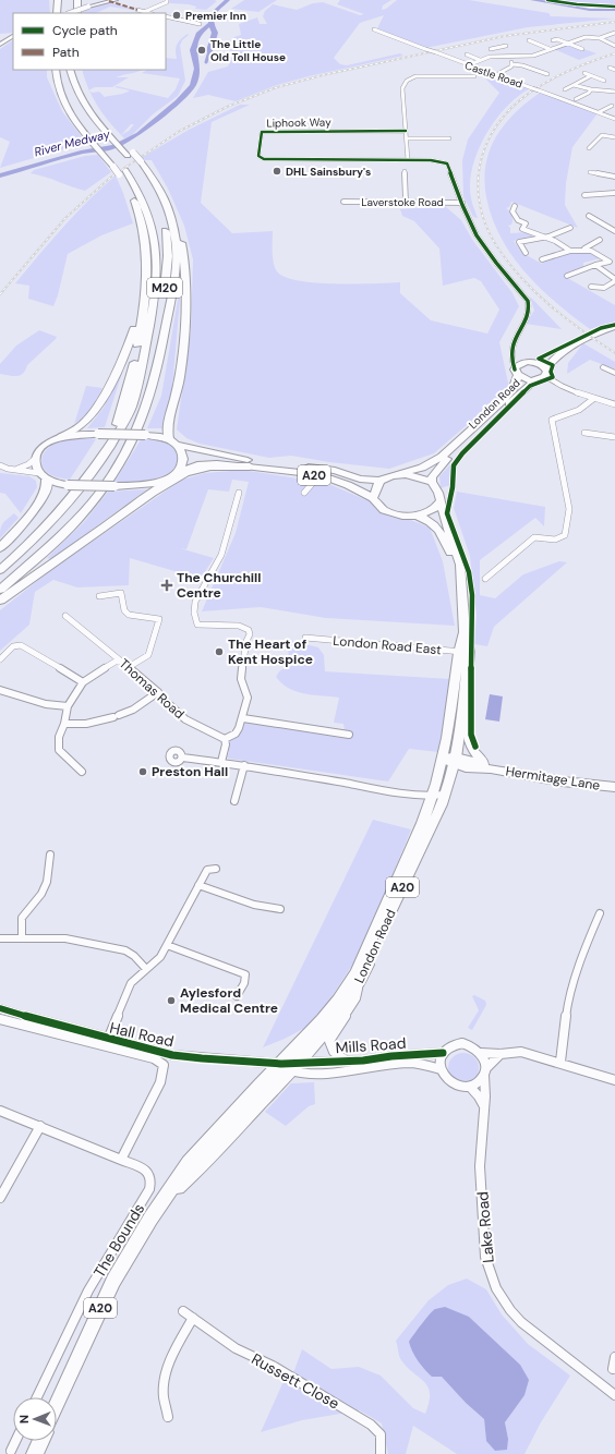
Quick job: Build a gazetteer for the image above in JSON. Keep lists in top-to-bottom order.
{
  "streets": {
    "highway": ["M20"],
    "main road": ["London Road", "A20", "Hermitage Lane"],
    "street": [
      "Castle Road",
      "Liphook Way",
      "Laverstoke Road",
      "London Road East",
      "Thomas Road",
      "Hall Road",
      "Mills Road",
      "Lake Road",
      "The Bounds",
      "Russett Close"
    ]
  },
  "crossings": [
    ["London Road", "A20"],
    ["London Road", "London Road East"],
    ["London Road", "Hermitage Lane"],
    ["London Road", "Hall Road"],
    ["London Road", "Mills Road"],
    ["Hall Road", "Mills Road"],
    ["Mills Road", "Lake Road"]
  ],
  "water": ["River Medway"],
  "places": {
    "other": [
      "Premier Inn",
      "The Little Old Toll House",
      "DHL Sainsbury's",
      "The Heart of Kent Hospice",
      "Preston Hall",
      "Aylesford Medical Centre"
    ],
    "health": ["The Churchill Centre"]
  },
  "legend": ["Cycle path", "Path"],
  "north": "left"
}
